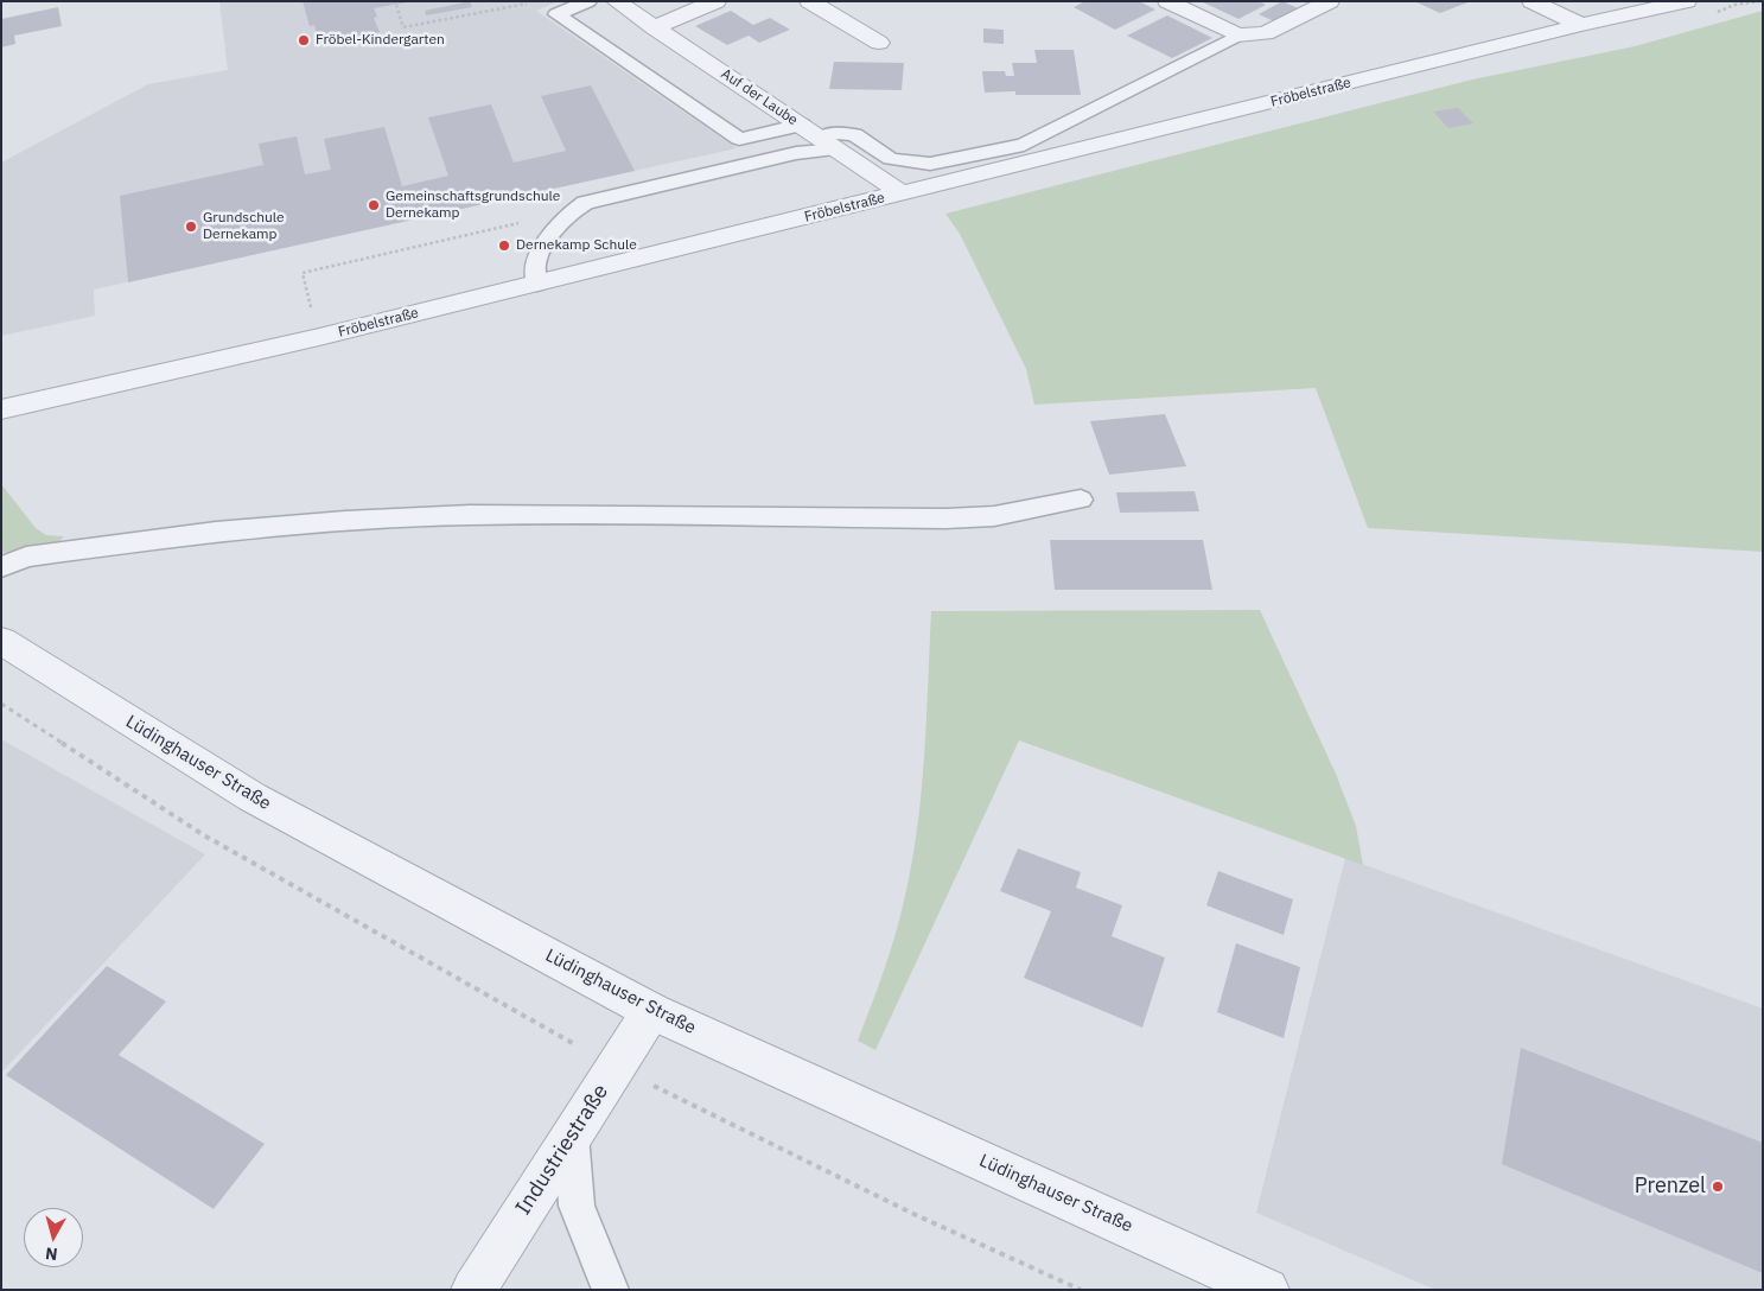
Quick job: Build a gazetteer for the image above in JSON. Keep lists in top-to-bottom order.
{
  "streets": {
    "street": [
      "Fröbelstraße",
      "Auf der Laube",
      "Lüdinghauser Straße",
      "Industriestraße"
    ]
  },
  "crossings": [
    ["Fröbelstraße", "Auf der Laube"],
    ["Lüdinghauser Straße", "Industriestraße"]
  ],
  "places": [
    "Fröbel-Kindergarten",
    "Gemeinschaftsgrundschule Dernekamp",
    "Grundschule Dernekamp",
    "Dernekamp Schule",
    "Prenzel"
  ],
  "north": "bottom"
}
